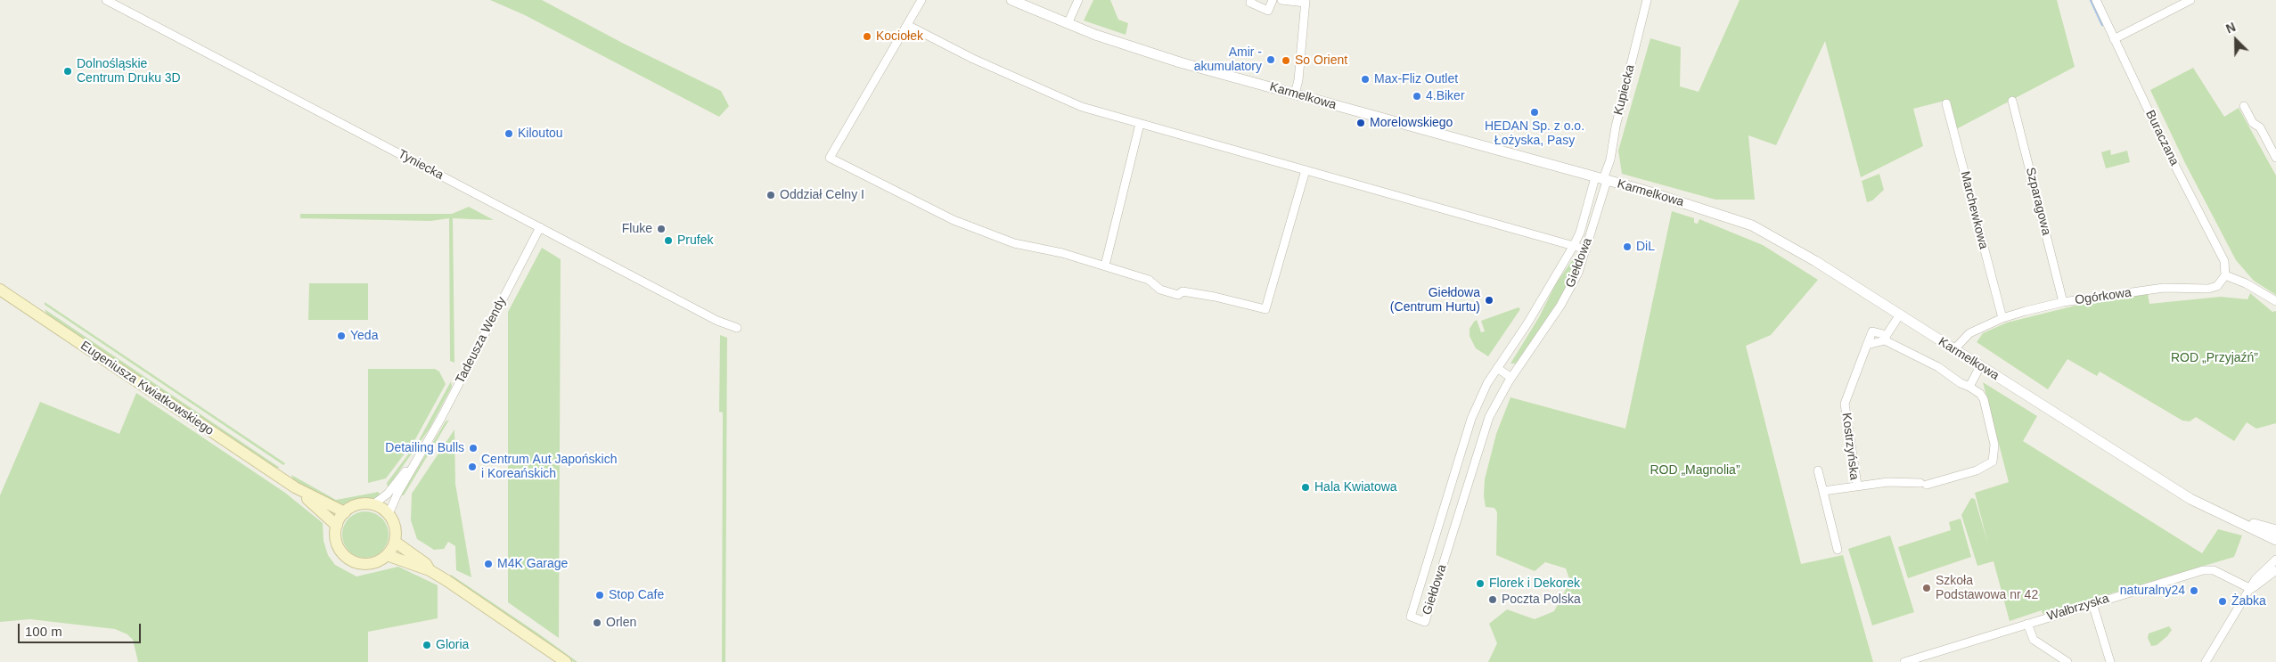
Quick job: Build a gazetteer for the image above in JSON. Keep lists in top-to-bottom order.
{
  "streets": {
    "main road": ["Eugeniusza Kwiatkowskiego"],
    "street": [
      "Kupiecka",
      "Karmelkowa",
      "Buraczana",
      "Tyniecka",
      "Szparagowa",
      "Marchewkowa",
      "Giełdowa",
      "Ogórkowa",
      "Tadeusza Wendy",
      "Kostrzyńska",
      "Wałbrzyska"
    ]
  },
  "crossings": [
    ["Kupiecka", "Karmelkowa"],
    ["Kupiecka", "Giełdowa"],
    ["Karmelkowa", "Giełdowa"],
    ["Karmelkowa", "Ogórkowa"],
    ["Buraczana", "Ogórkowa"],
    ["Tyniecka", "Tadeusza Wendy"],
    ["Szparagowa", "Ogórkowa"],
    ["Marchewkowa", "Ogórkowa"],
    ["Tadeusza Wendy", "Eugeniusza Kwiatkowskiego"]
  ],
  "parks": ["ROD „Przyjaźń”", "ROD „Magnolia”"],
  "places": [
    "Kociołek",
    "Amir - akumulatory",
    "So Orient",
    "Dolnośląskie Centrum Druku 3D",
    "Max-Fliz Outlet",
    "4.Biker",
    "HEDAN Sp. z o.o. Łożyska, Pasy",
    "Morelowskiego",
    "Kiloutou",
    "Oddział Celny I",
    "Fluke",
    "Prufek",
    "DiL",
    "Giełdowa (Centrum Hurtu)",
    "Yeda",
    "Detailing Bulls",
    "Centrum Aut Japońskich i Koreańskich",
    "Hala Kwiatowa",
    "M4K Garage",
    "Florek i Dekorek",
    "Szkoła Podstawowa nr 42",
    "naturalny24",
    "Stop Cafe",
    "Poczta Polska",
    "Żabka",
    "Orlen",
    "Gloria"
  ],
  "scale_bar": "100 m",
  "north": "top left"
}
